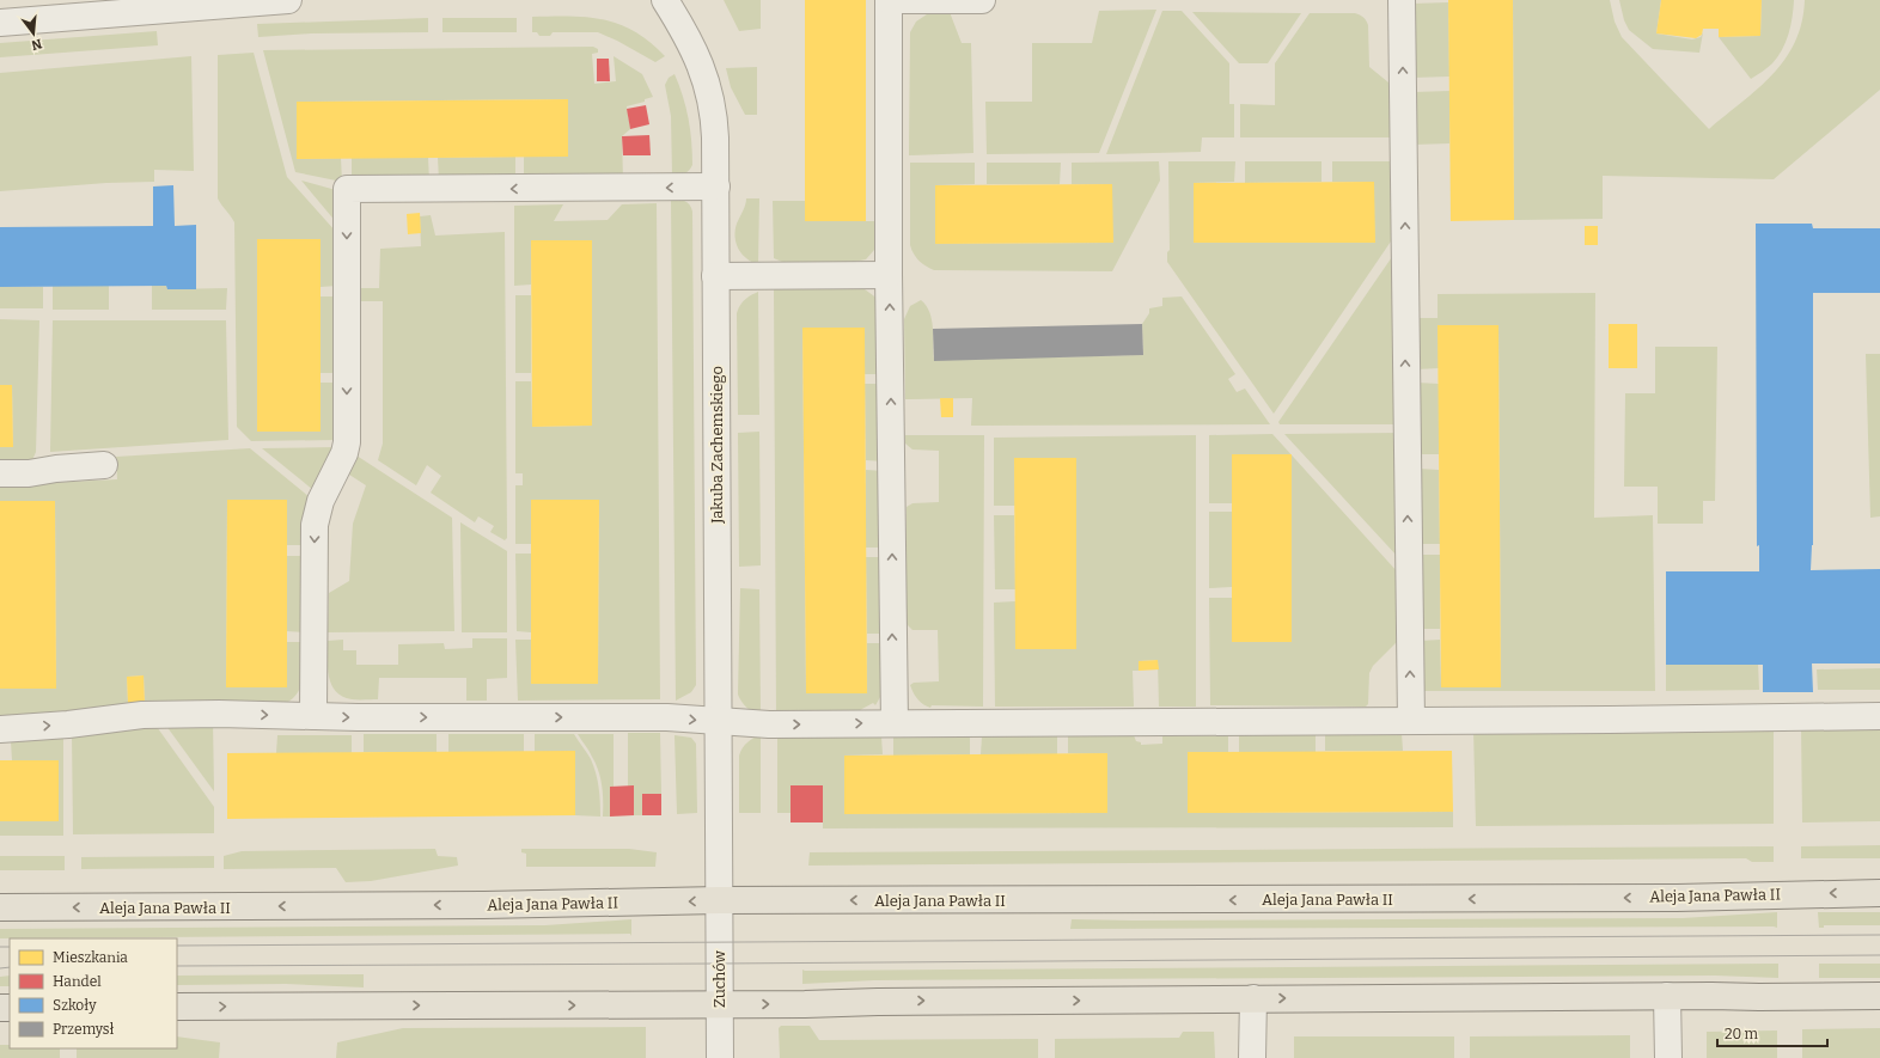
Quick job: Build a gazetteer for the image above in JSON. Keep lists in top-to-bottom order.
{
  "streets": {
    "main road": ["Aleja Jana Pawła II"],
    "street": ["Jakuba Zachemskiego", "Zuchów"]
  },
  "crossings": [
    ["Jakuba Zachemskiego", "Aleja Jana Pawła II"],
    ["Jakuba Zachemskiego", "Zuchów"],
    ["Aleja Jana Pawła II", "Zuchów"]
  ],
  "legend": [
    "Mieszkania",
    "Handel",
    "Szkoły",
    "Przemysł"
  ],
  "scale_bar": "20 m",
  "north": "bottom"
}
